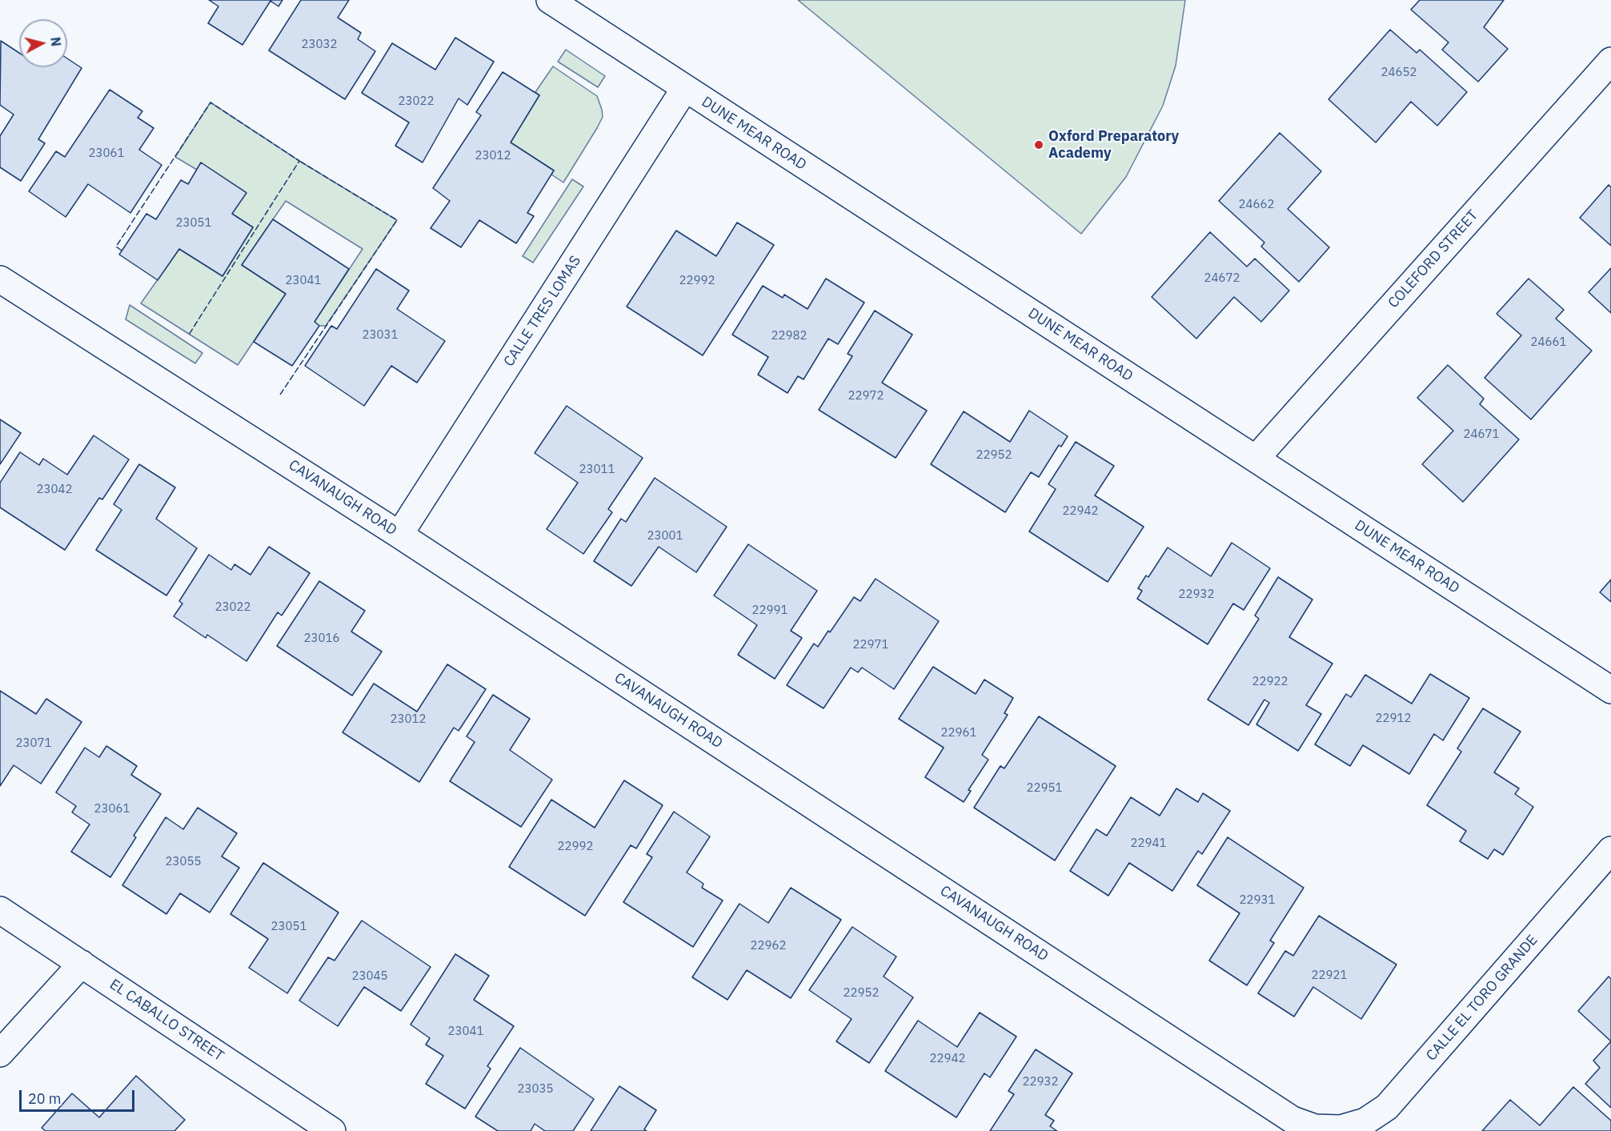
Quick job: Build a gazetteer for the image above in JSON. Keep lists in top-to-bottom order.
{
  "streets": {
    "street": [
      "DUNE MEAR ROAD",
      "COLEFORD STREET",
      "CALLE TRES LOMAS",
      "CAVANAUGH ROAD",
      "CALLE EL TORO GRANDE",
      "EL CABALLO STREET"
    ]
  },
  "crossings": [
    ["DUNE MEAR ROAD", "COLEFORD STREET"],
    ["DUNE MEAR ROAD", "CALLE TRES LOMAS"],
    ["CALLE TRES LOMAS", "CAVANAUGH ROAD"],
    ["CAVANAUGH ROAD", "CALLE EL TORO GRANDE"]
  ],
  "places": ["Oxford Preparatory Academy"],
  "house_numbers": [
    "23032",
    "24652",
    "23022",
    "23061",
    "23012",
    "24662",
    "23051",
    "24672",
    "23041",
    "22992",
    "23031",
    "22982",
    "24661",
    "22972",
    "24671",
    "22952",
    "23011",
    "23042",
    "22942",
    "23001",
    "22932",
    "23022",
    "22991",
    "23016",
    "22971",
    "22922",
    "22912",
    "23012",
    "22961",
    "23071",
    "22951",
    "23061",
    "22941",
    "22992",
    "23055",
    "22931",
    "23051",
    "22962",
    "22921",
    "23045",
    "22952",
    "23041",
    "22942",
    "22932",
    "23035"
  ],
  "scale_bar": "20 m",
  "north": "right"
}
